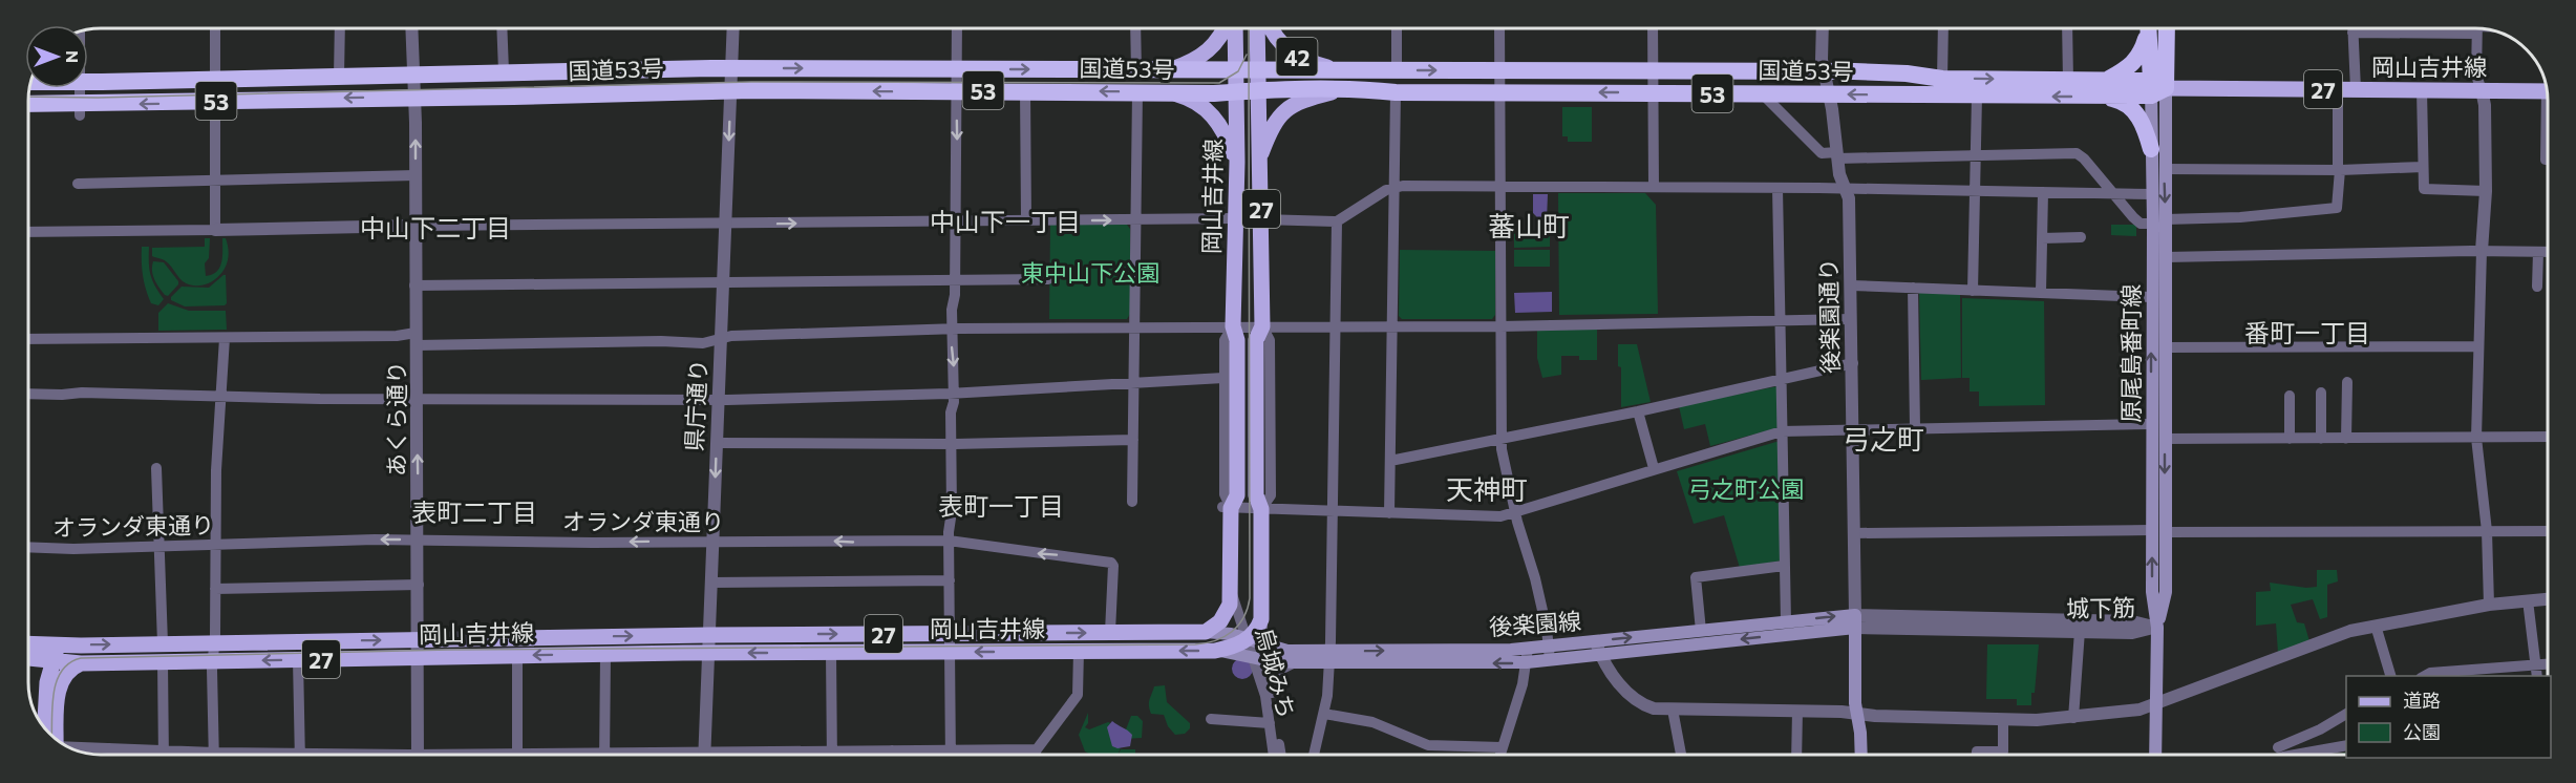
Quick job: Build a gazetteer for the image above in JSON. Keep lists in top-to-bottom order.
{
  "streets": {
    "highway": ["国道53号", "53"],
    "main road": [
      "42",
      "岡山吉井線",
      "27",
      "原尾島番町線",
      "後楽園線"
    ],
    "street": [
      "後楽園通り",
      "県庁通り",
      "あくら通り",
      "オランダ東通り",
      "城下筋",
      "烏城みち"
    ]
  },
  "crossings": [
    ["42", "岡山吉井線"],
    ["42", "国道53号"],
    ["岡山吉井線", "国道53号"],
    ["岡山吉井線", "原尾島番町線"],
    ["岡山吉井線", "県庁通り"],
    ["岡山吉井線", "あくら通り"],
    ["岡山吉井線", "オランダ東通り"],
    ["岡山吉井線", "後楽園線"],
    ["岡山吉井線", "烏城みち"],
    ["国道53号", "後楽園通り"],
    ["国道53号", "原尾島番町線"],
    ["国道53号", "県庁通り"],
    ["国道53号", "あくら通り"],
    ["後楽園通り", "城下筋"],
    ["後楽園通り", "後楽園線"],
    ["原尾島番町線", "城下筋"],
    ["県庁通り", "オランダ東通り"],
    ["あくら通り", "オランダ東通り"],
    ["城下筋", "後楽園線"],
    ["後楽園線", "烏城みち"]
  ],
  "districts": [
    "中山下一丁目",
    "蕃山町",
    "中山下二丁目",
    "番町一丁目",
    "弓之町",
    "天神町",
    "表町一丁目",
    "表町二丁目"
  ],
  "parks": ["東中山下公園", "弓之町公園"],
  "legend": ["道路", "公園"],
  "north": "right"
}
